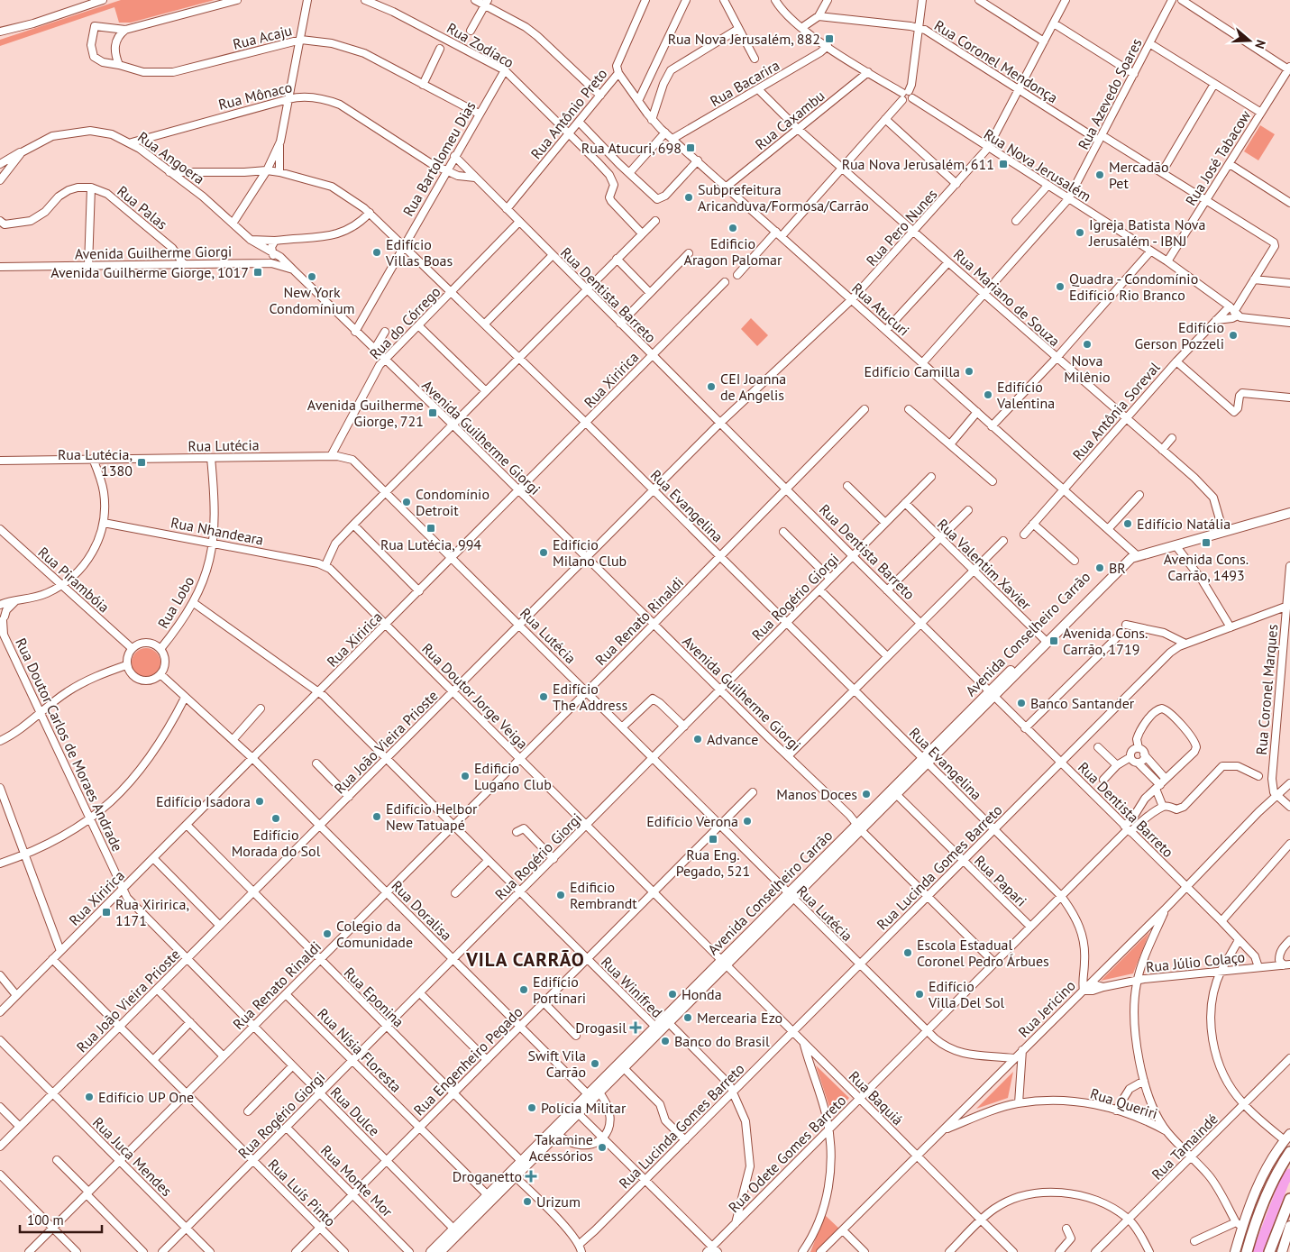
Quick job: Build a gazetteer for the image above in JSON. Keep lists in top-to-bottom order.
{
  "streets": {
    "main road": ["Avenida Conselheiro Carrão"],
    "street": [
      "Rua Acaju",
      "Rua Zodíaco",
      "Rua Coronel Mendonça",
      "Rua Bacarira",
      "Rua Azevedo Soares",
      "Rua Mônaco",
      "Rua Antônio Preto",
      "Rua Caxambu",
      "Rua Angoera",
      "Rua José Tabacow",
      "Rua Bartolomeu Dias",
      "Rua Nova Jerusalém",
      "Rua Palas",
      "Rua Pero Nunes",
      "Avenida Guilherme Giorgi",
      "Rua Dentista Barreto",
      "Rua Mariano de Souza",
      "Rua Atucuri",
      "Rua do Córrego",
      "Rua Xiririca",
      "Rua Antônia Soreval",
      "Rua Lutécia",
      "Rua Evangelina",
      "Rua Nhandeara",
      "Rua Valentim Xavier",
      "Rua Pirambóia",
      "Rua Rogério Giorgi",
      "Rua Lobo",
      "Rua Renato Rinaldi",
      "Rua Coronel Marques",
      "Rua Doutor Jorge Veiga",
      "Rua João Vieira Prioste",
      "Rua Doutor Carlos de Moraes Andrade",
      "Rua Lucinda Gomes Barreto",
      "Rua Papari",
      "Rua Doralisa",
      "Rua Júlio Colaço",
      "Rua Winifred",
      "Rua Eponina",
      "Rua Jericino",
      "Rua Nísia Floresta",
      "Rua Engenheiro Pegado",
      "Rua Baquiá",
      "Rua Queriri",
      "Rua Dulce",
      "Rua Tamaindé",
      "Rua Odete Gomes Barreto",
      "Rua Juca Mendes",
      "Rua Monte Mor",
      "Rua Luís Pinto"
    ]
  },
  "crossings": [
    ["Rua Acaju", "Rua Bartolomeu Dias"],
    ["Rua Zodíaco", "Rua Antônio Preto"],
    ["Rua Zodíaco", "Rua Bartolomeu Dias"],
    ["Rua Coronel Mendonça", "Rua Azevedo Soares"],
    ["Rua Coronel Mendonça", "Rua José Tabacow"],
    ["Rua Coronel Mendonça", "Rua Nova Jerusalém"],
    ["Rua Coronel Mendonça", "Rua Pero Nunes"],
    ["Rua Coronel Mendonça", "Rua Antônia Soreval"],
    ["Rua Bacarira", "Rua Mariano de Souza"],
    ["Rua Bacarira", "Rua Atucuri"],
    ["Rua Azevedo Soares", "Rua Nova Jerusalém"],
    ["Rua Azevedo Soares", "Rua Mariano de Souza"],
    ["Rua Azevedo Soares", "Rua Atucuri"],
    ["Rua Mônaco", "Rua Angoera"],
    ["Rua Mônaco", "Rua Bartolomeu Dias"],
    ["Rua Mônaco", "Rua Dentista Barreto"],
    ["Rua Antônio Preto", "Rua Dentista Barreto"],
    ["Rua Antônio Preto", "Rua Atucuri"],
    ["Rua Caxambu", "Rua Mariano de Souza"],
    ["Rua Caxambu", "Rua Atucuri"],
    ["Rua Angoera", "Avenida Guilherme Giorgi"],
    ["Rua Angoera", "Rua Evangelina"],
    ["Rua José Tabacow", "Rua Nova Jerusalém"],
    ["Rua Bartolomeu Dias", "Avenida Guilherme Giorgi"],
    ["Rua Bartolomeu Dias", "Rua Dentista Barreto"],
    ["Rua Bartolomeu Dias", "Rua Evangelina"],
    ["Rua Nova Jerusalém", "Rua Pero Nunes"],
    ["Rua Nova Jerusalém", "Rua Antônia Soreval"],
    ["Rua Palas", "Avenida Guilherme Giorgi"],
    ["Rua Pero Nunes", "Rua Mariano de Souza"],
    ["Rua Pero Nunes", "Rua Atucuri"],
    ["Rua Pero Nunes", "Rua João Vieira Prioste"],
    ["Avenida Guilherme Giorgi", "Rua do Córrego"],
    ["Avenida Guilherme Giorgi", "Rua Xiririca"],
    ["Avenida Guilherme Giorgi", "Rua Rogério Giorgi"],
    ["Avenida Guilherme Giorgi", "Rua Renato Rinaldi"],
    ["Avenida Guilherme Giorgi", "Avenida Conselheiro Carrão"],
    ["Avenida Guilherme Giorgi", "Rua João Vieira Prioste"],
    ["Avenida Guilherme Giorgi", "Rua Lucinda Gomes Barreto"],
    ["Avenida Guilherme Giorgi", "Rua Odete Gomes Barreto"],
    ["Rua Dentista Barreto", "Rua do Córrego"],
    ["Rua Dentista Barreto", "Rua Xiririca"],
    ["Rua Dentista Barreto", "Rua Rogério Giorgi"],
    ["Rua Dentista Barreto", "Rua Renato Rinaldi"],
    ["Rua Dentista Barreto", "Avenida Conselheiro Carrão"],
    ["Rua Dentista Barreto", "Rua João Vieira Prioste"],
    ["Rua Dentista Barreto", "Rua Lucinda Gomes Barreto"],
    ["Rua Dentista Barreto", "Rua Júlio Colaço"],
    ["Rua Dentista Barreto", "Rua Jericino"],
    ["Rua Dentista Barreto", "Rua Odete Gomes Barreto"],
    ["Rua Mariano de Souza", "Rua Antônia Soreval"],
    ["Rua Mariano de Souza", "Avenida Conselheiro Carrão"],
    ["Rua Atucuri", "Rua Antônia Soreval"],
    ["Rua Atucuri", "Avenida Conselheiro Carrão"],
    ["Rua do Córrego", "Rua Lutécia"],
    ["Rua do Córrego", "Rua Evangelina"],
    ["Rua Xiririca", "Rua Lutécia"],
    ["Rua Xiririca", "Rua Evangelina"],
    ["Rua Xiririca", "Rua Doutor Jorge Veiga"],
    ["Rua Xiririca", "Rua Doutor Carlos de Moraes Andrade"],
    ["Rua Xiririca", "Rua Doralisa"],
    ["Rua Xiririca", "Rua Winifred"],
    ["Rua Xiririca", "Rua Eponina"],
    ["Rua Xiririca", "Rua Dulce"],
    ["Rua Xiririca", "Rua Luís Pinto"],
    ["Rua Lutécia", "Rua Rogério Giorgi"],
    ["Rua Lutécia", "Rua Lobo"],
    ["Rua Lutécia", "Rua Renato Rinaldi"],
    ["Rua Lutécia", "Avenida Conselheiro Carrão"],
    ["Rua Lutécia", "Rua João Vieira Prioste"],
    ["Rua Lutécia", "Rua Lucinda Gomes Barreto"],
    ["Rua Lutécia", "Rua Jericino"],
    ["Rua Lutécia", "Rua Engenheiro Pegado"],
    ["Rua Lutécia", "Rua Odete Gomes Barreto"],
    ["Rua Evangelina", "Rua Rogério Giorgi"],
    ["Rua Evangelina", "Rua Renato Rinaldi"],
    ["Rua Evangelina", "Avenida Conselheiro Carrão"],
    ["Rua Evangelina", "Rua João Vieira Prioste"],
    ["Rua Evangelina", "Rua Lucinda Gomes Barreto"],
    ["Rua Evangelina", "Rua Júlio Colaço"],
    ["Rua Evangelina", "Rua Jericino"],
    ["Rua Evangelina", "Rua Odete Gomes Barreto"],
    ["Rua Nhandeara", "Rua Lobo"],
    ["Rua Nhandeara", "Rua Doutor Jorge Veiga"],
    ["Rua Valentim Xavier", "Rua Rogério Giorgi"],
    ["Rua Valentim Xavier", "Avenida Conselheiro Carrão"],
    ["Rua Pirambóia", "Rua Lobo"],
    ["Rua Rogério Giorgi", "Rua Doutor Jorge Veiga"],
    ["Rua Rogério Giorgi", "Rua Doralisa"],
    ["Rua Rogério Giorgi", "Rua Winifred"],
    ["Rua Rogério Giorgi", "Rua Eponina"],
    ["Rua Rogério Giorgi", "Rua Nísia Floresta"],
    ["Rua Rogério Giorgi", "Rua Dulce"],
    ["Rua Rogério Giorgi", "Rua Juca Mendes"],
    ["Rua Rogério Giorgi", "Rua Monte Mor"],
    ["Rua Rogério Giorgi", "Rua Luís Pinto"],
    ["Rua Lobo", "Rua Winifred"],
    ["Rua Renato Rinaldi", "Rua Doutor Jorge Veiga"],
    ["Rua Renato Rinaldi", "Rua Doralisa"],
    ["Rua Renato Rinaldi", "Rua Winifred"],
    ["Rua Renato Rinaldi", "Rua Eponina"],
    ["Rua Renato Rinaldi", "Rua Nísia Floresta"],
    ["Rua Renato Rinaldi", "Rua Dulce"],
    ["Rua Renato Rinaldi", "Rua Juca Mendes"],
    ["Rua Renato Rinaldi", "Rua Luís Pinto"],
    ["Avenida Conselheiro Carrão", "Rua Doutor Jorge Veiga"],
    ["Avenida Conselheiro Carrão", "Rua Papari"],
    ["Avenida Conselheiro Carrão", "Rua Doralisa"],
    ["Avenida Conselheiro Carrão", "Rua Winifred"],
    ["Avenida Conselheiro Carrão", "Rua Eponina"],
    ["Avenida Conselheiro Carrão", "Rua Nísia Floresta"],
    ["Avenida Conselheiro Carrão", "Rua Baquiá"],
    ["Avenida Conselheiro Carrão", "Rua Dulce"],
    ["Rua Coronel Marques", "Rua Lucinda Gomes Barreto"],
    ["Rua Coronel Marques", "Rua Jericino"],
    ["Rua Doutor Jorge Veiga", "Rua João Vieira Prioste"],
    ["Rua Doutor Jorge Veiga", "Rua Engenheiro Pegado"],
    ["Rua Doutor Jorge Veiga", "Rua Baquiá"],
    ["Rua João Vieira Prioste", "Rua Doralisa"],
    ["Rua João Vieira Prioste", "Rua Winifred"],
    ["Rua João Vieira Prioste", "Rua Eponina"],
    ["Rua João Vieira Prioste", "Rua Dulce"],
    ["Rua João Vieira Prioste", "Rua Juca Mendes"],
    ["Rua João Vieira Prioste", "Rua Luís Pinto"],
    ["Rua Doutor Carlos de Moraes Andrade", "Rua Dulce"],
    ["Rua Lucinda Gomes Barreto", "Rua Papari"],
    ["Rua Lucinda Gomes Barreto", "Rua Baquiá"],
    ["Rua Papari", "Rua Odete Gomes Barreto"],
    ["Rua Doralisa", "Rua Engenheiro Pegado"],
    ["Rua Júlio Colaço", "Rua Jericino"],
    ["Rua Winifred", "Rua Engenheiro Pegado"],
    ["Rua Eponina", "Rua Engenheiro Pegado"],
    ["Rua Jericino", "Rua Baquiá"],
    ["Rua Jericino", "Rua Queriri"],
    ["Rua Nísia Floresta", "Rua Engenheiro Pegado"],
    ["Rua Engenheiro Pegado", "Rua Dulce"],
    ["Rua Engenheiro Pegado", "Rua Monte Mor"],
    ["Rua Engenheiro Pegado", "Rua Luís Pinto"],
    ["Rua Baquiá", "Rua Odete Gomes Barreto"]
  ],
  "districts": ["VILA CARRÃO"],
  "places": {
    "transit": [
      "Rua Nova Jerusalém, 882",
      "Rua Atucuri, 698",
      "Rua Nova Jerusalém, 611",
      "Avenida Guilherme Giorge, 1017",
      "Avenida Guilherme Giorge, 721",
      "Rua Lutécia, 1380",
      "Rua Lutécia, 994",
      "Avenida Cons. Carrão, 1493",
      "Avenida Cons. Carrão, 1719",
      "Rua Eng. Pegado, 521",
      "Rua Xiririca, 1171"
    ],
    "other": [
      "Mercadão Pet",
      "Subprefeitura Aricanduva/Formosa/Carrão",
      "Edificio Aragon Palomar",
      "Igreja Batista Nova Jerusalém - IBNJ",
      "Edifício Villas Boas",
      "New York Condomínium",
      "Quadra - Condomínio Edifício Rio Branco",
      "Edifício Gerson Pozzeli",
      "Nova Milênio",
      "Edifício Camilla",
      "CEI Joanna de Angelis",
      "Edifício Valentina",
      "Condomínio Detroit",
      "Edifício Natália",
      "Edifício Milano Club",
      "BR",
      "Edifício The Address",
      "Banco Santander",
      "Advance",
      "Edificio Lugano Club",
      "Manos Doces",
      "Edifício Isadora",
      "Edifício Helbor New Tatuapé",
      "Edifício Morada do Sol",
      "Edifício Verona",
      "Edificio Rembrandt",
      "Colegio da Comunidade",
      "Escola Estadual Coronel Pedro Árbues",
      "Edifício Portinari",
      "Honda",
      "Edifício Villa Del Sol",
      "Mercearia Ezo",
      "Banco do Brasil",
      "Swift Vila Carrão",
      "Edifício UP One",
      "Polícia Militar",
      "Takamine Acessórios",
      "Urizum"
    ],
    "health": ["Drogasil", "Droganetto"]
  },
  "scale_bar": "100 m",
  "north": "right"
}
